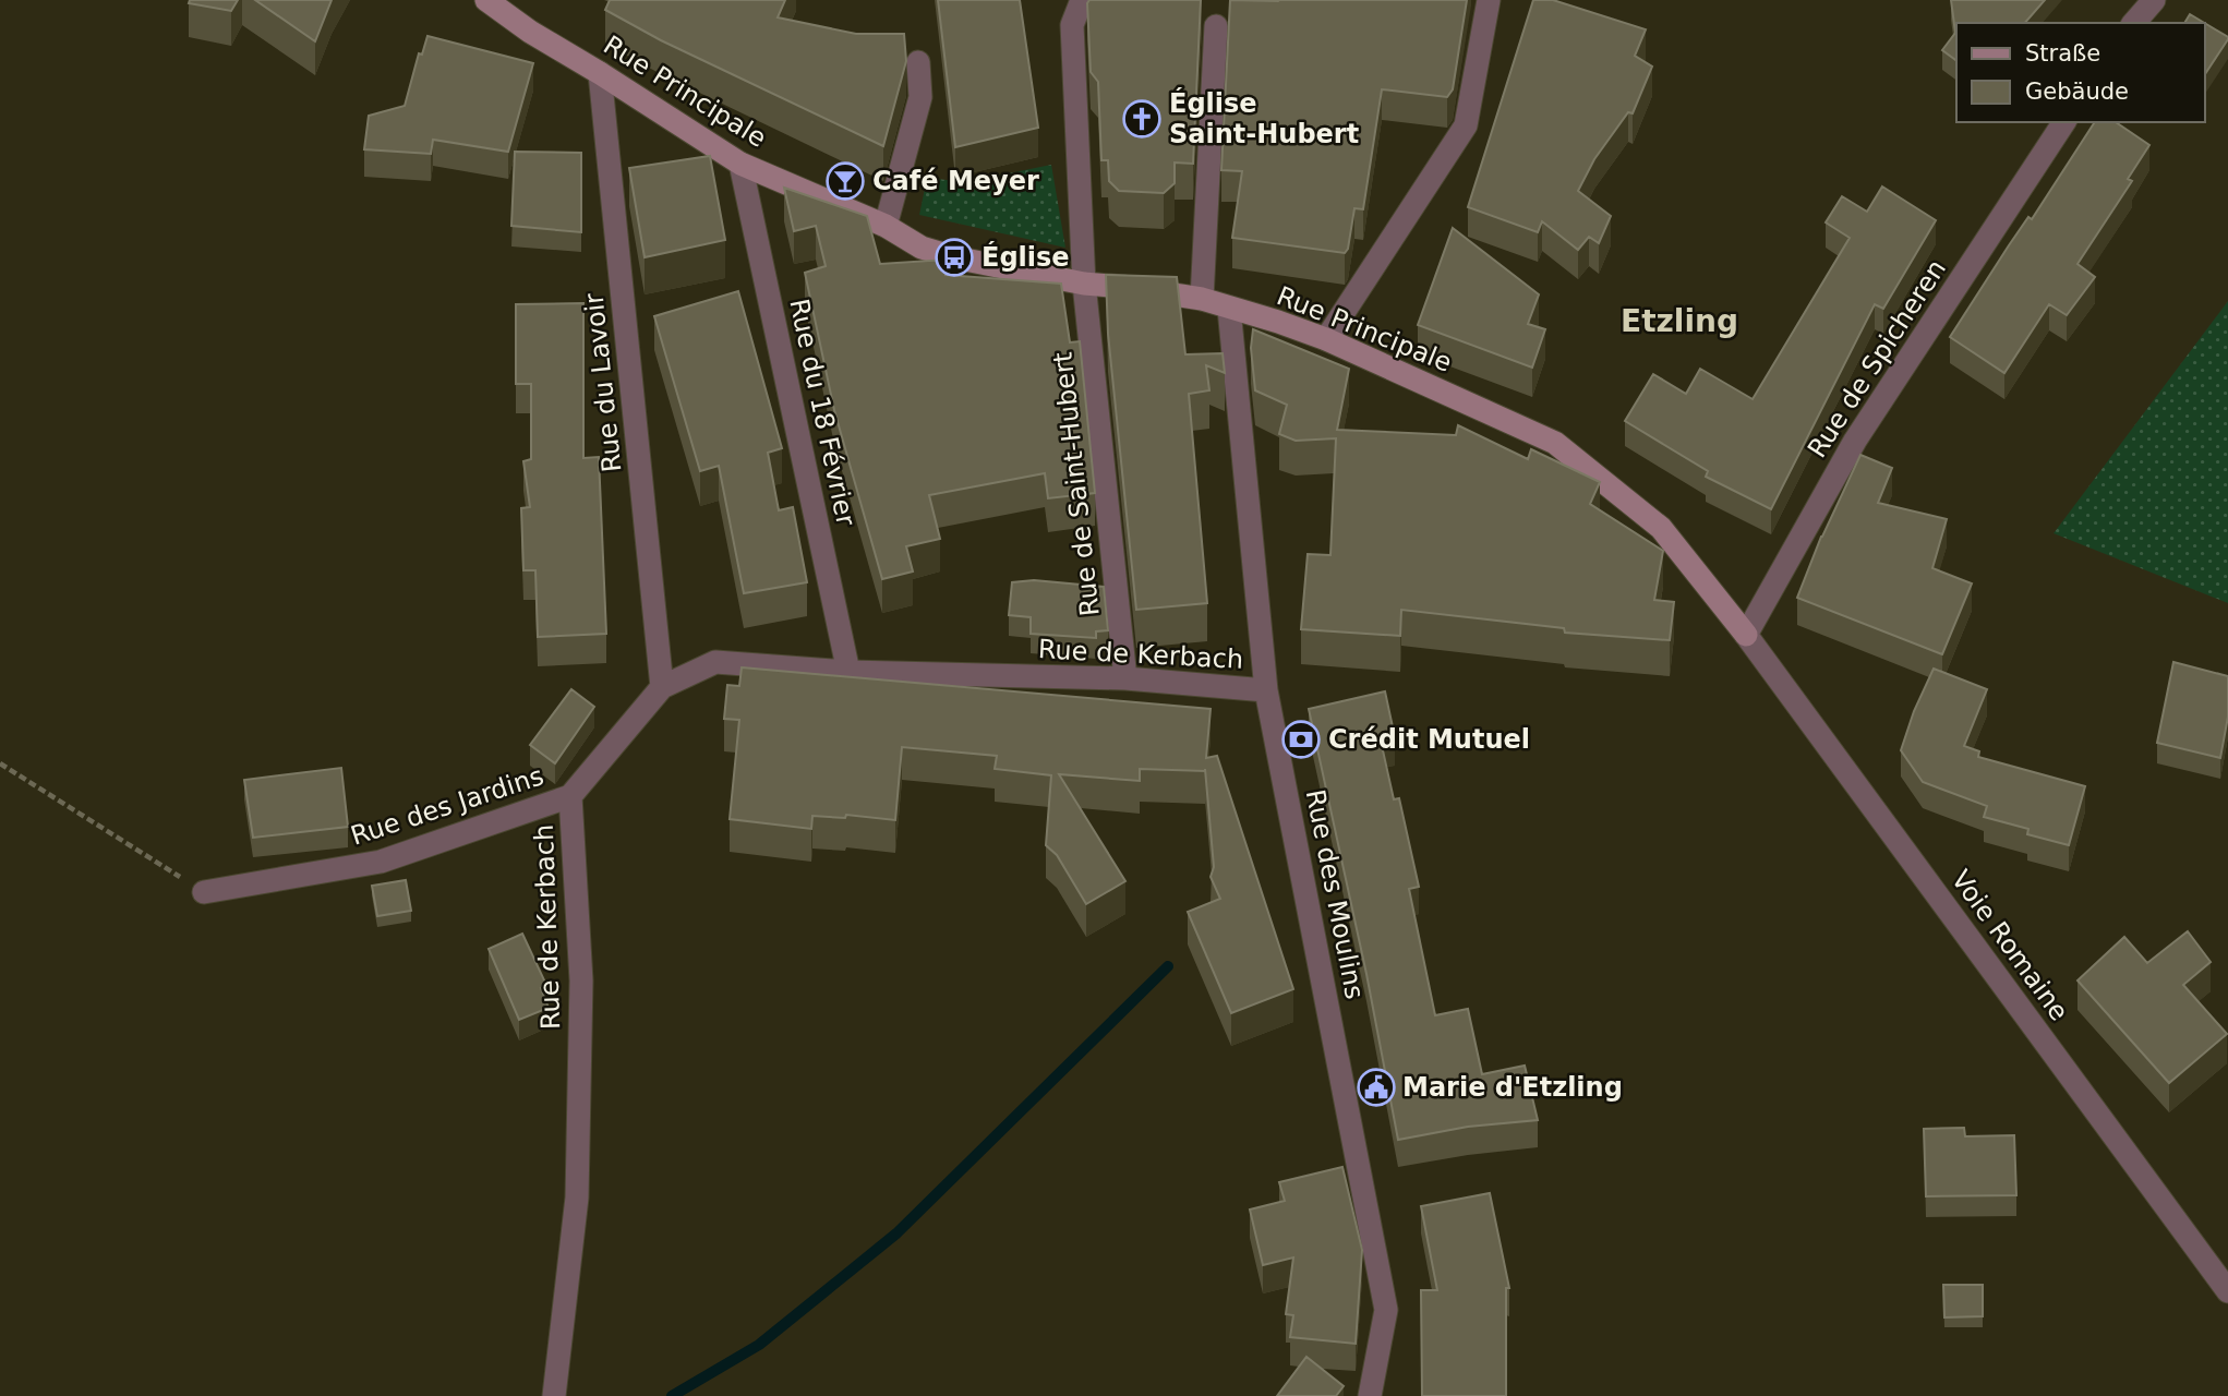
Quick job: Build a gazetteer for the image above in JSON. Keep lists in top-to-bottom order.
{
  "streets": {
    "street": [
      "Rue Principale",
      "Rue de Spicheren",
      "Rue du Lavoir",
      "Rue du 18 Février",
      "Rue de Saint-Hubert",
      "Rue de Kerbach",
      "Rue des Jardins",
      "Rue des Moulins",
      "Voie Romaine"
    ]
  },
  "crossings": [
    ["Rue Principale", "Rue de Spicheren"],
    ["Rue Principale", "Rue du Lavoir"],
    ["Rue Principale", "Rue du 18 Février"],
    ["Rue Principale", "Rue de Saint-Hubert"],
    ["Rue Principale", "Rue des Moulins"],
    ["Rue Principale", "Voie Romaine"],
    ["Rue de Spicheren", "Voie Romaine"],
    ["Rue du Lavoir", "Rue de Kerbach"],
    ["Rue du 18 Février", "Rue de Kerbach"],
    ["Rue de Saint-Hubert", "Rue de Kerbach"],
    ["Rue de Kerbach", "Rue des Jardins"],
    ["Rue de Kerbach", "Rue des Moulins"]
  ],
  "districts": ["Etzling"],
  "places": {
    "church": ["Église Saint-Hubert"],
    "bar": ["Café Meyer"],
    "bus stop": ["Église"],
    "bank": ["Crédit Mutuel"],
    "public building": ["Marie d'Etzling"]
  },
  "legend": ["Straße", "Gebäude"]
}
